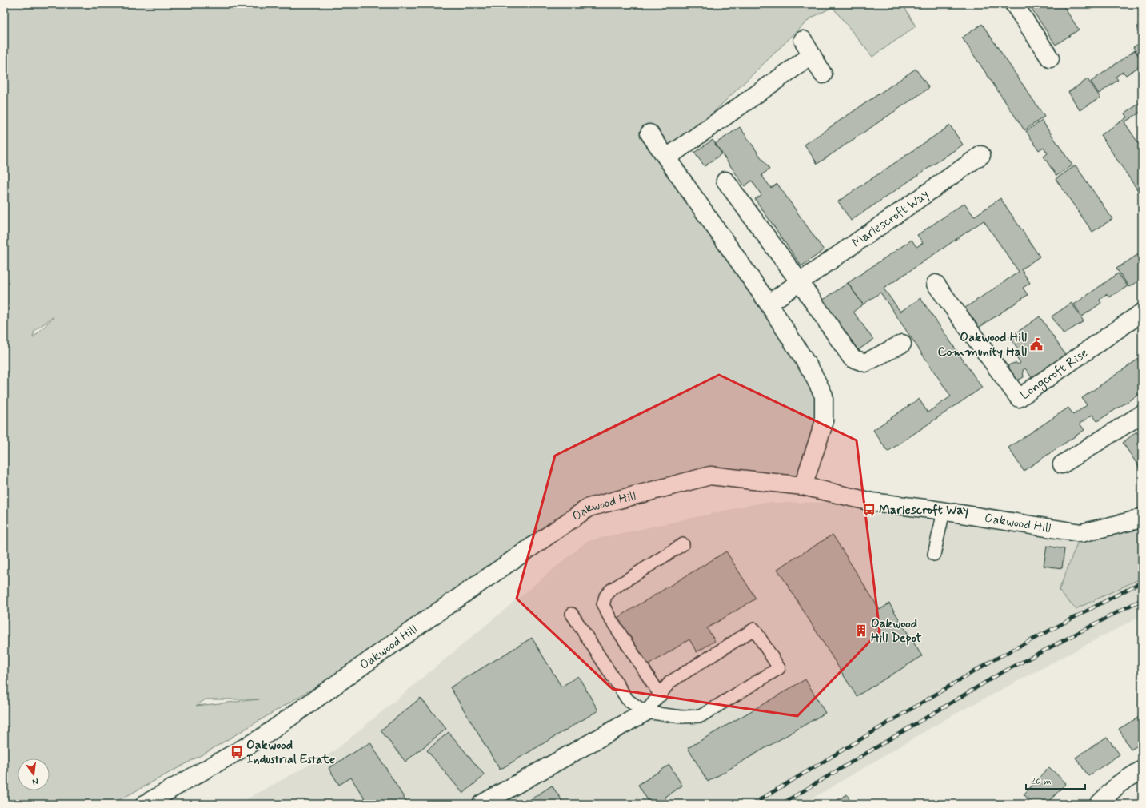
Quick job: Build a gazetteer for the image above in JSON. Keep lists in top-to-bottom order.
{
  "streets": {
    "street": ["Marlescroft Way", "Longcroft Rise", "Oakwood Hill"]
  },
  "places": {
    "public building": ["Oakwood Hill Community Hall"],
    "bus stop": ["Marlescroft Way", "Oakwood Industrial Estate"],
    "building": ["Oakwood Hill Depot"]
  },
  "scale_bar": "20 m",
  "north": "bottom"
}
